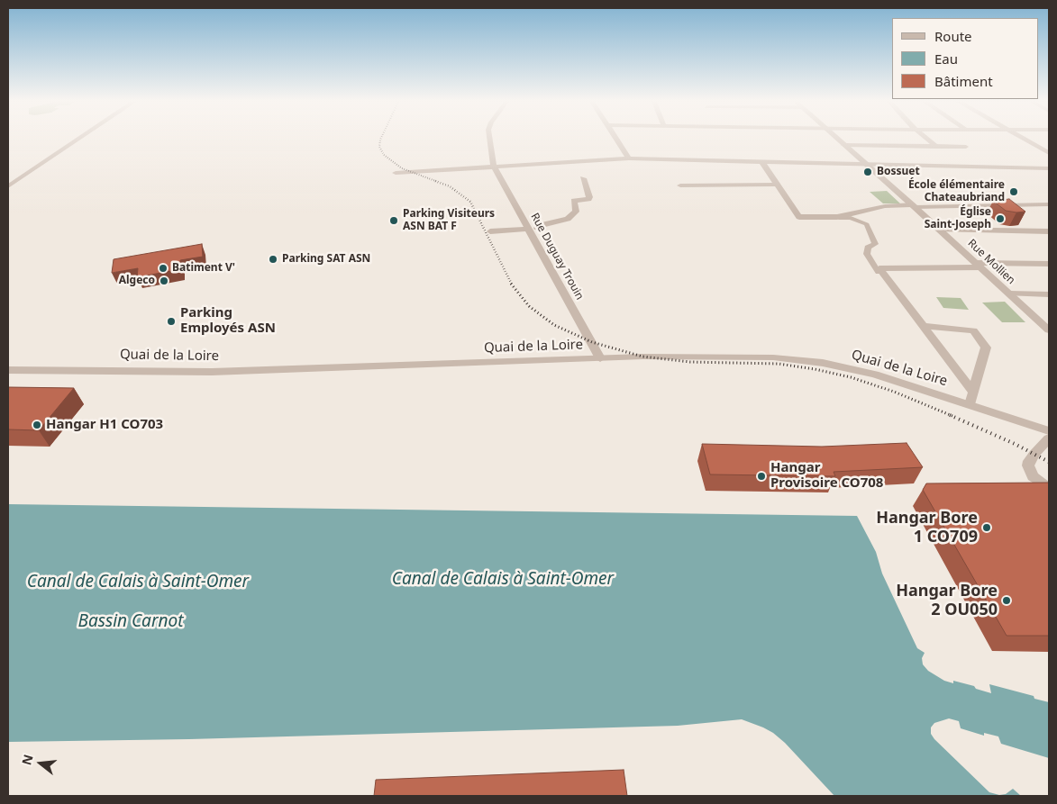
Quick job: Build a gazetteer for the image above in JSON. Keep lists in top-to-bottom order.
{
  "streets": {
    "street": ["Rue Duguay Trouin", "Rue Mollien", "Quai de la Loire"]
  },
  "crossings": [
    ["Rue Duguay Trouin", "Quai de la Loire"]
  ],
  "water": ["Canal de Calais à Saint-Omer", "Bassin Carnot"],
  "places": [
    "Bossuet",
    "École élémentaire Chateaubriand",
    "Église Saint-Joseph",
    "Parking Visiteurs ASN BAT F",
    "Parking SAT ASN",
    "Batiment V'",
    "Algeco",
    "Parking Employés ASN",
    "Hangar H1 CO703",
    "Hangar Provisoire CO708",
    "Hangar Bore 1 CO709",
    "Hangar Bore 2 OU050"
  ],
  "legend": ["Route", "Eau", "Bâtiment"],
  "north": "left"
}
